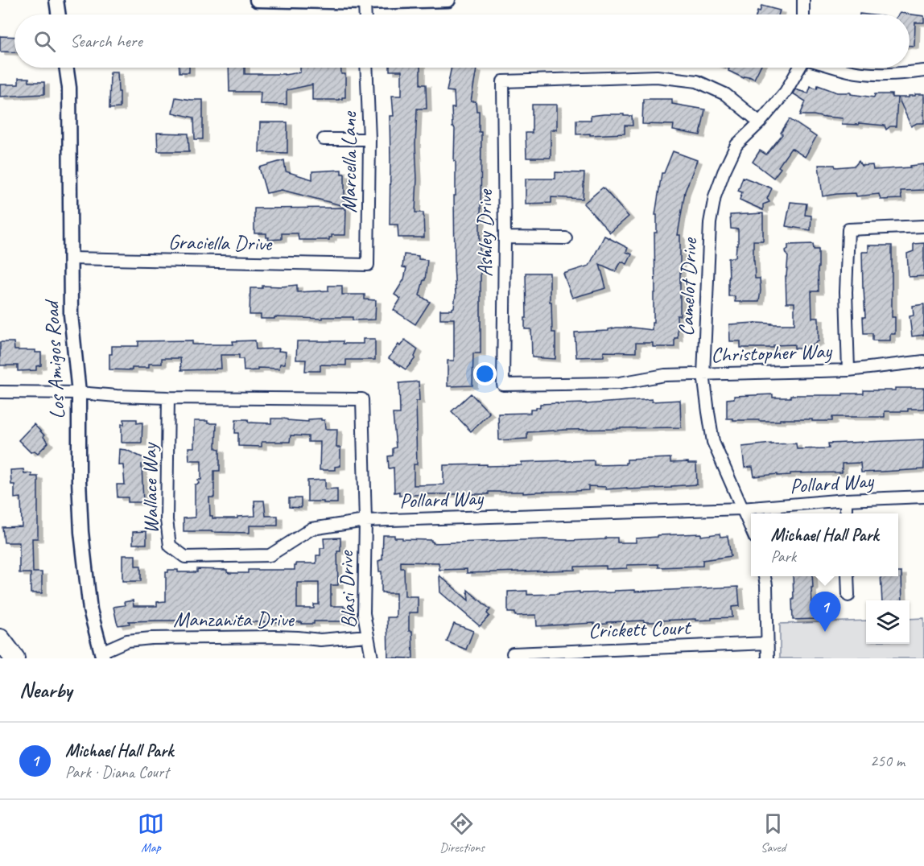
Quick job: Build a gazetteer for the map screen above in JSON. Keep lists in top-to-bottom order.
{
  "streets": {
    "street": [
      "Marcella Lane",
      "Ashley Drive",
      "Graciella Drive",
      "Camelot Drive",
      "Christopher Way",
      "Los Amigos Road",
      "Pollard Way",
      "Wallace Way",
      "Blasi Drive",
      "Manzanita Drive",
      "Crickett Court"
    ]
  },
  "crossings": [
    ["Marcella Lane", "Graciella Drive"],
    ["Ashley Drive", "Camelot Drive"],
    ["Ashley Drive", "Christopher Way"],
    ["Graciella Drive", "Los Amigos Road"],
    ["Camelot Drive", "Christopher Way"],
    ["Camelot Drive", "Pollard Way"],
    ["Los Amigos Road", "Manzanita Drive"],
    ["Pollard Way", "Wallace Way"],
    ["Pollard Way", "Blasi Drive"],
    ["Wallace Way", "Blasi Drive"],
    ["Blasi Drive", "Manzanita Drive"]
  ],
  "page": {
    "search": "Search here",
    "popup": ["Michael Hall Park", "Park"],
    "pins": "1",
    "heading": "Nearby",
    "list": [
      {
        "mark": "1",
        "name": "Michael Hall Park",
        "note": "Park · Diana Court",
        "value": "250 m"
      }
    ],
    "nav": ["Map", "Directions", "Saved"]
  }
}
